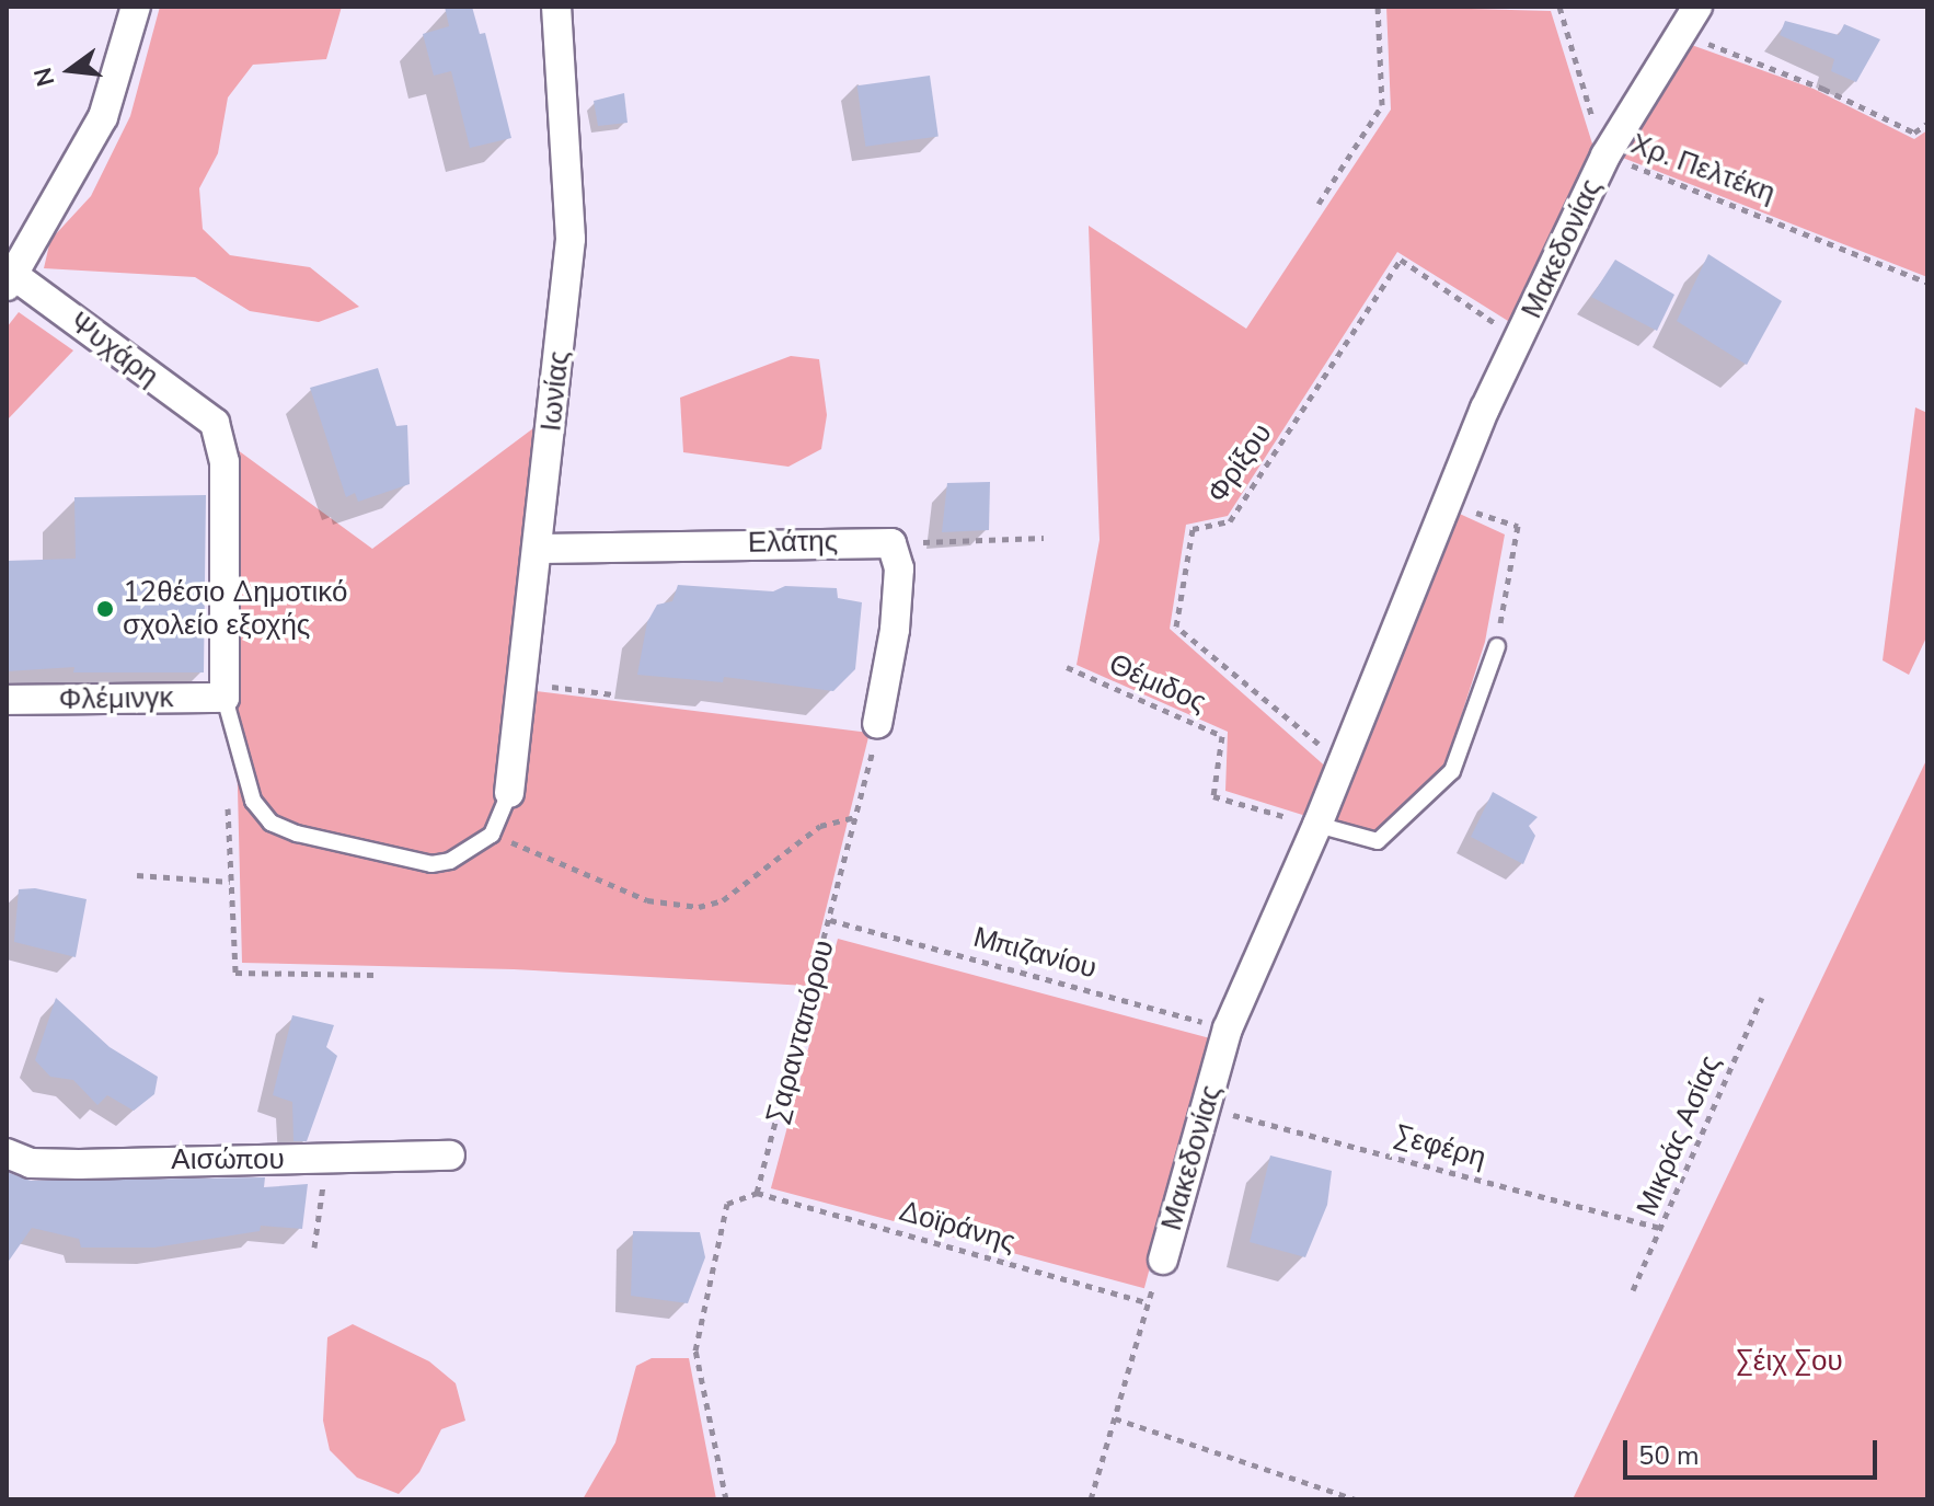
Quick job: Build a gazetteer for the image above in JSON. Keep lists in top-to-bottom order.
{
  "streets": {
    "street": [
      "Μακεδονίας",
      "Ψυχάρη",
      "Ιωνίας",
      "Ελάτης",
      "Φλέμινγκ",
      "Αισώπου"
    ],
    "path": [
      "Χρ. Πελτέκη",
      "Φρίξου",
      "Θέμιδος",
      "Μπιζανίου",
      "Σαρανταπόρου",
      "Μικράς Ασίας",
      "Σεφέρη",
      "Δοϊράνης"
    ]
  },
  "crossings": [
    ["Χρ. Πελτέκη", "Μακεδονίας"],
    ["Μακεδονίας", "Φρίξου"],
    ["Μακεδονίας", "Θέμιδος"],
    ["Μακεδονίας", "Μπιζανίου"],
    ["Μακεδονίας", "Σεφέρη"],
    ["Μακεδονίας", "Δοϊράνης"],
    ["Ψυχάρη", "Φλέμινγκ"],
    ["Ιωνίας", "Ελάτης"],
    ["Μπιζανίου", "Σαρανταπόρου"],
    ["Σαρανταπόρου", "Δοϊράνης"],
    ["Μικράς Ασίας", "Σεφέρη"]
  ],
  "parks": ["Σέιχ Σου"],
  "places": ["12θέσιο Δημοτικό σχολείο εξοχής"],
  "scale_bar": "50 m",
  "north": "left"
}
